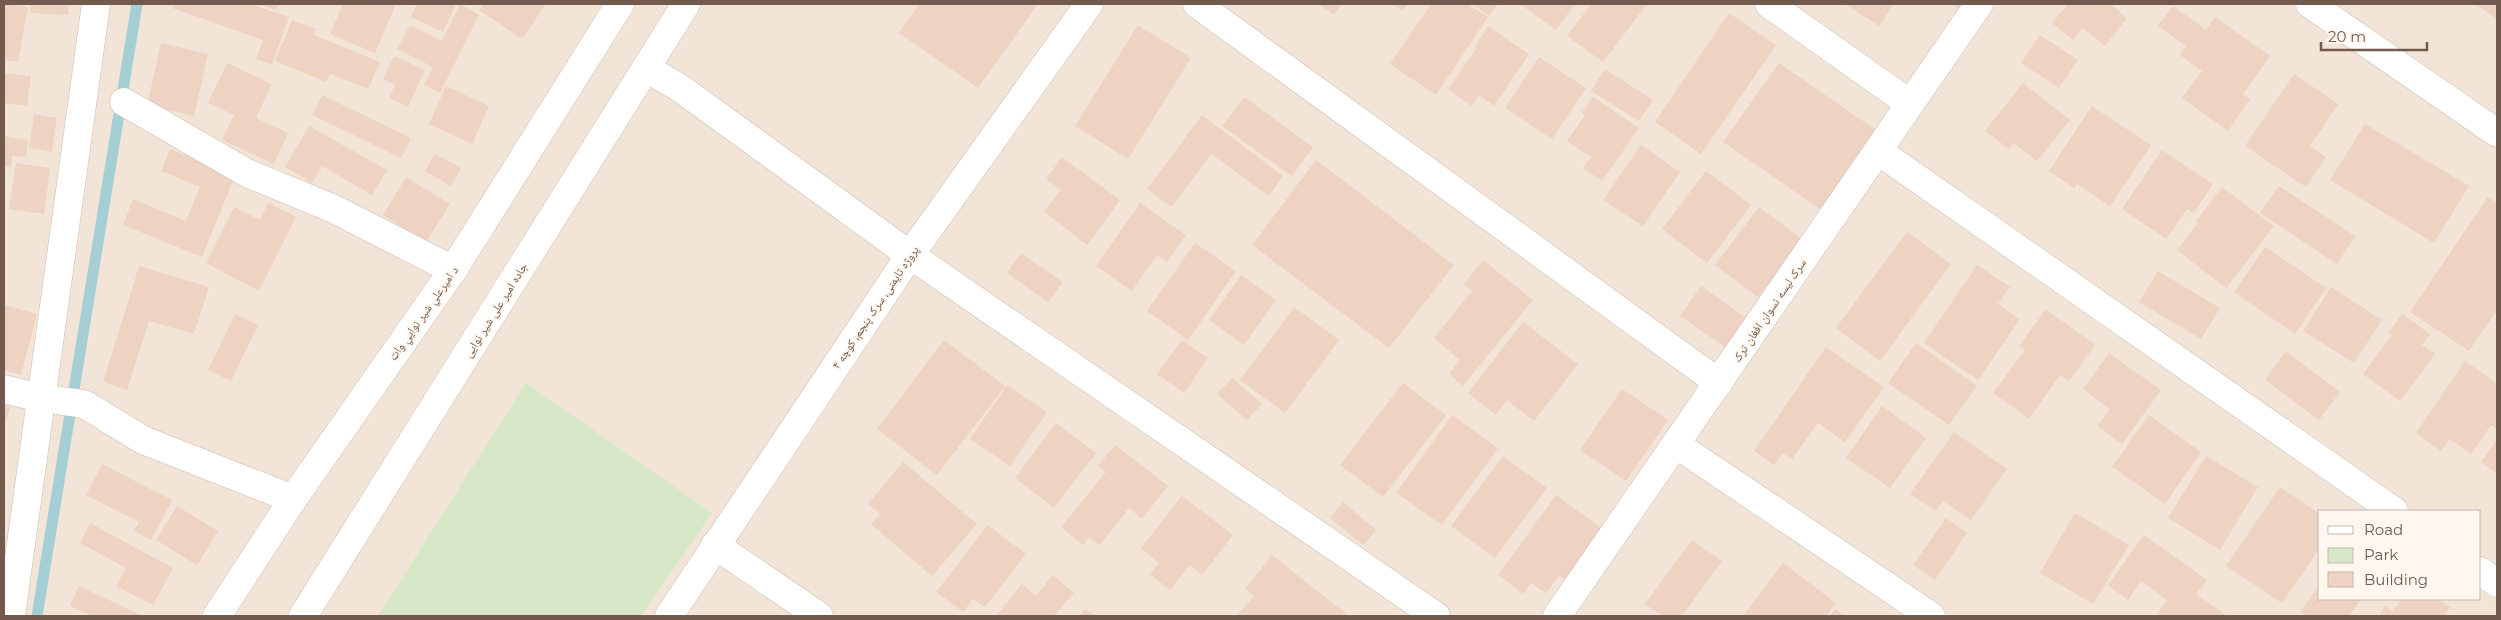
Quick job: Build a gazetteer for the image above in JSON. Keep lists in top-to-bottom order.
{
  "streets": {
    "street": [
      "پروژه تایمنی، سرک پنجم، کوچه ۴",
      "جاده امیر علی شیر نوایی",
      "سرک لیسه نسوان افغان‌ ترک",
      "د امیرعلي شیر نوايي واټ"
    ]
  },
  "legend": ["Road", "Park", "Building"],
  "scale_bar": "20 m"
}
